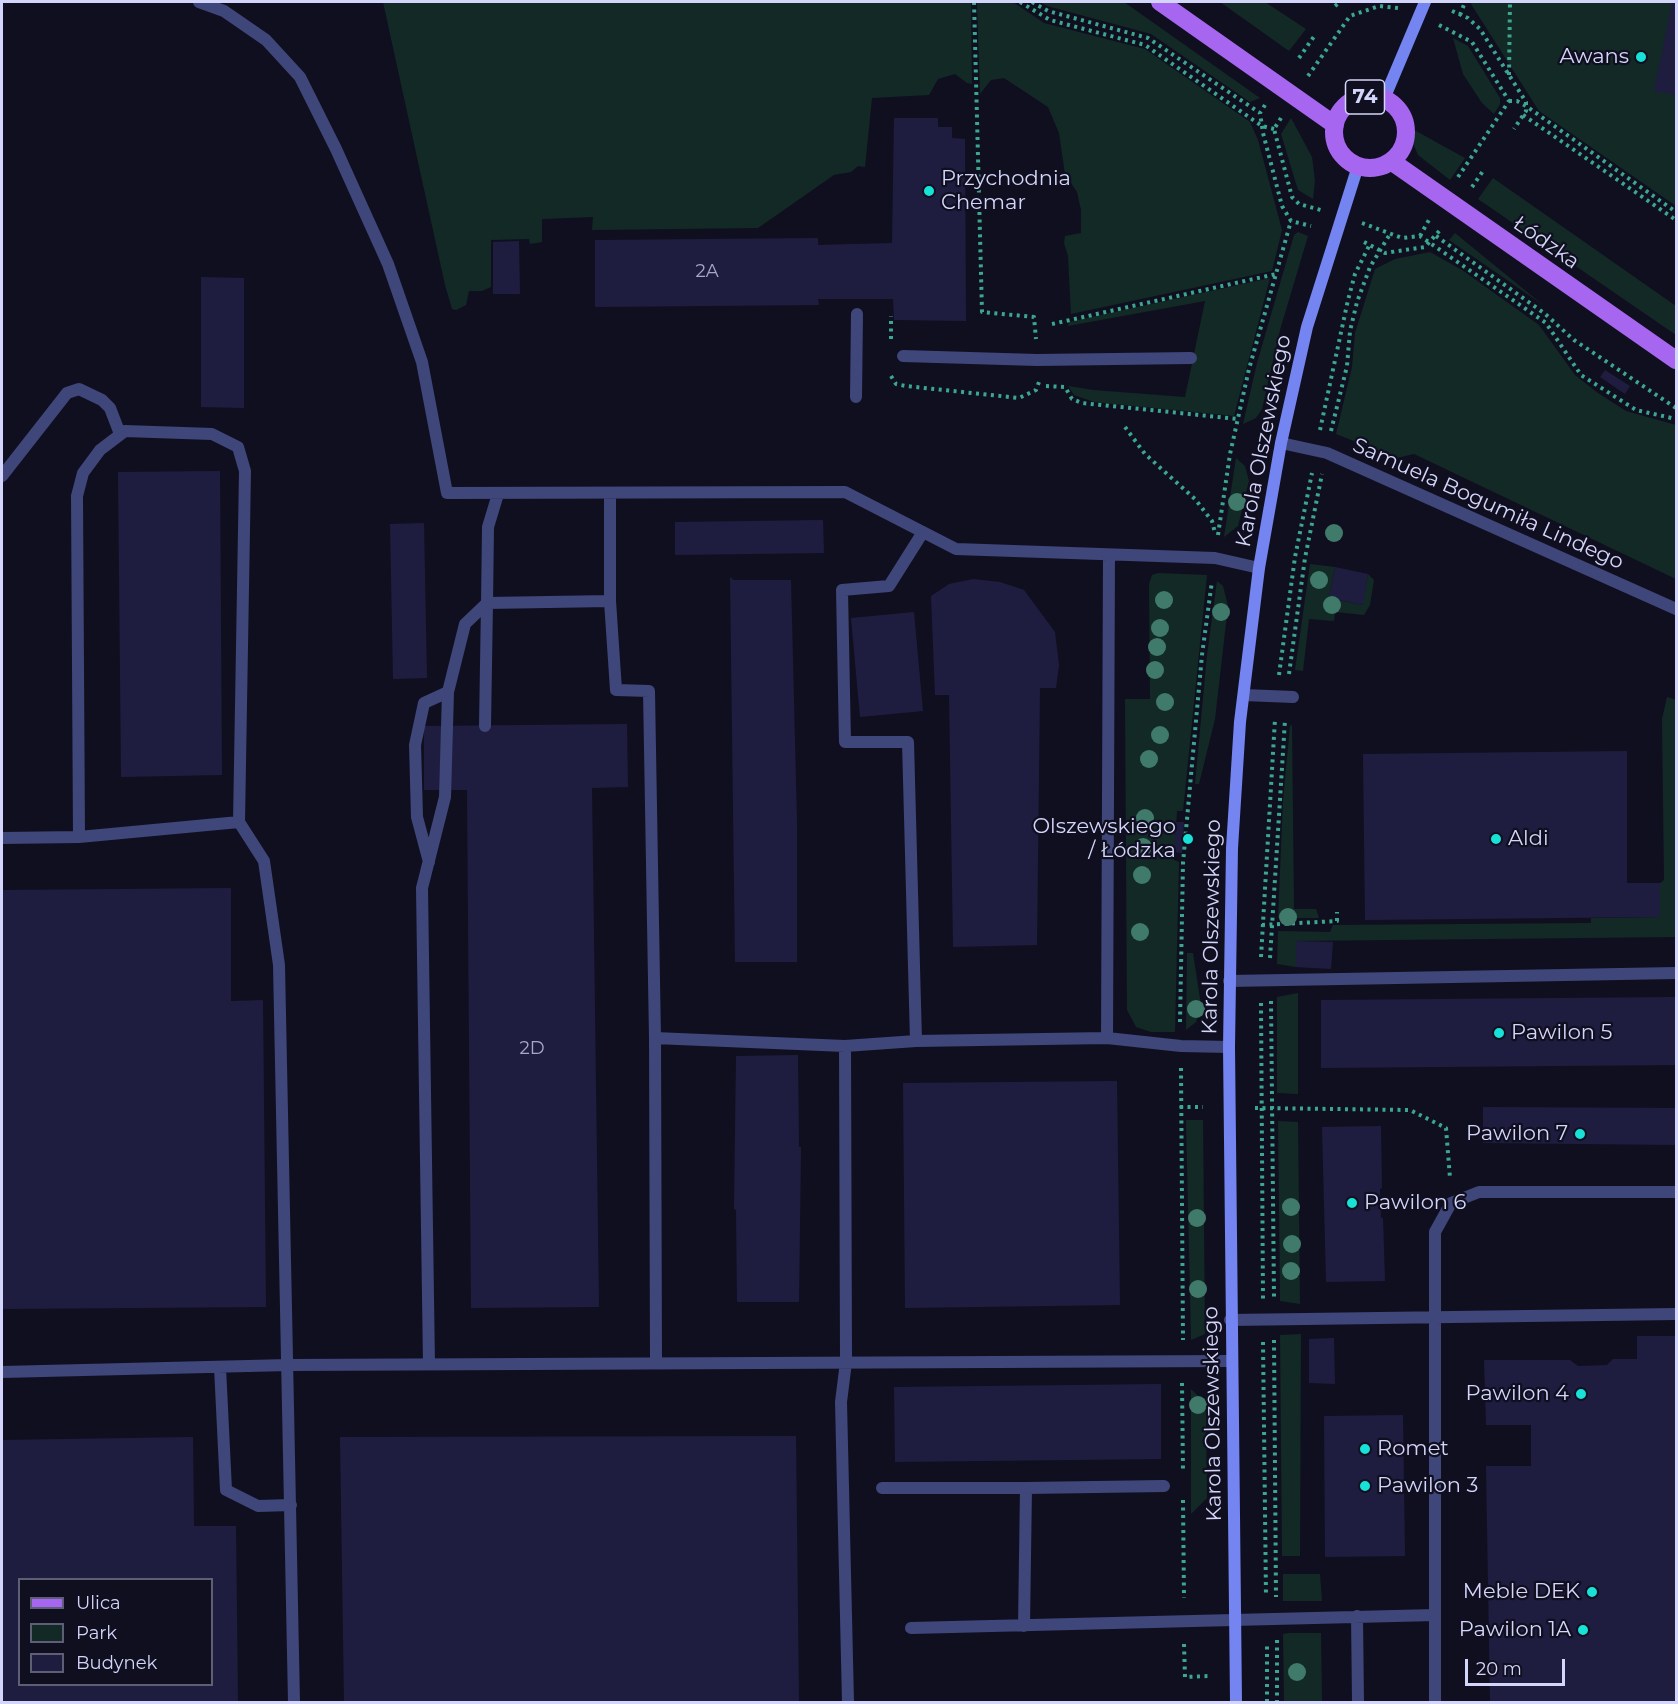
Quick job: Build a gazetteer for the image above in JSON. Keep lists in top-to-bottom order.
{
  "streets": {
    "main road": ["74", "Łódzka"],
    "street": ["Karola Olszewskiego", "Samuela Bogumiła Lindego"]
  },
  "crossings": [
    ["74", "Łódzka"],
    ["74", "Karola Olszewskiego"],
    ["Łódzka", "Karola Olszewskiego"],
    ["Karola Olszewskiego", "Samuela Bogumiła Lindego"]
  ],
  "places": [
    "Awans",
    "Przychodnia Chemar",
    "Olszewskiego / Łódzka",
    "Aldi",
    "Pawilon 5",
    "Pawilon 7",
    "Pawilon 6",
    "Pawilon 4",
    "Romet",
    "Pawilon 3",
    "Meble DEK",
    "Pawilon 1A"
  ],
  "house_numbers": ["2A", "2D"],
  "legend": ["Ulica", "Park", "Budynek"],
  "scale_bar": "20 m"
}
